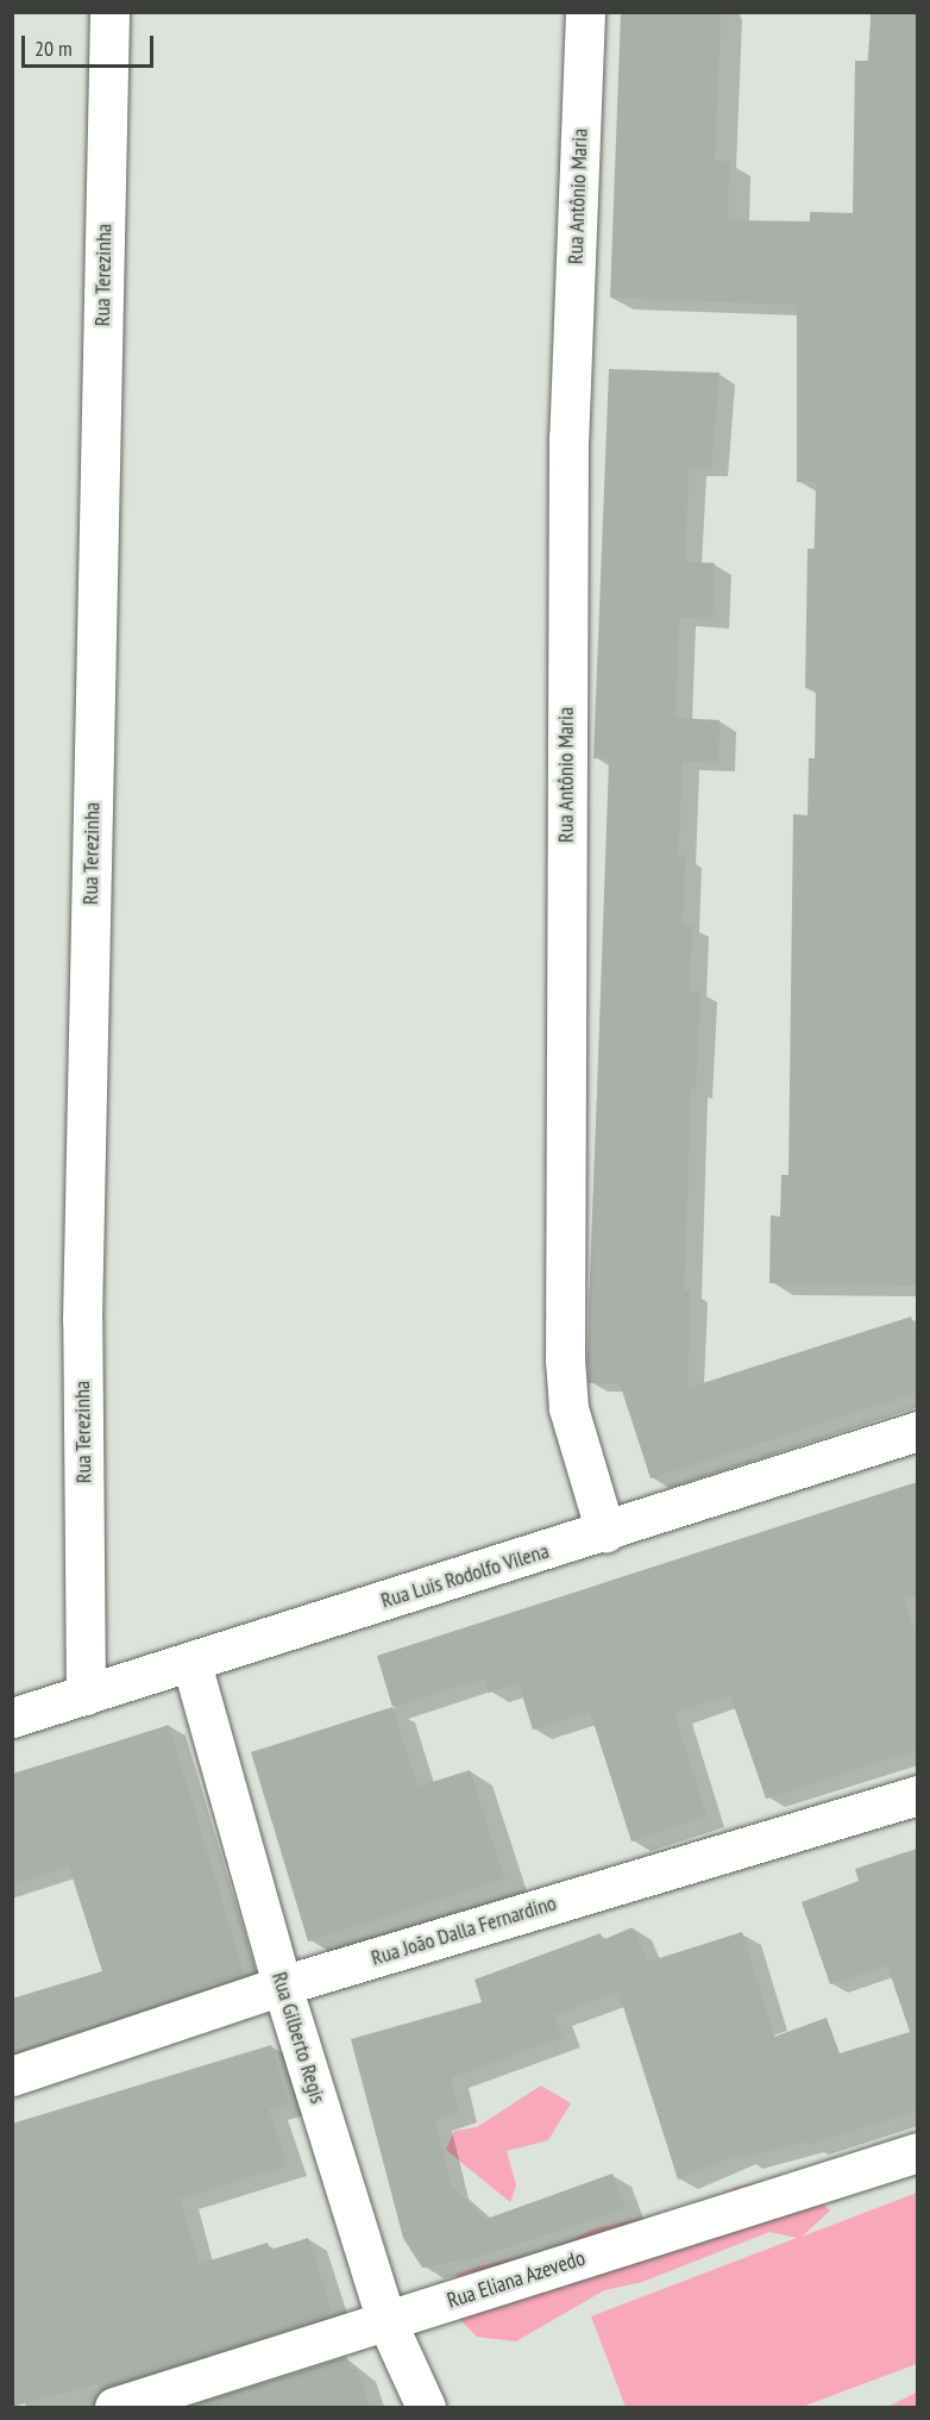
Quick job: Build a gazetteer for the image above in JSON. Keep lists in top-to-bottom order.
{
  "streets": {
    "street": [
      "Rua Antônio Maria",
      "Rua Terezinha",
      "Rua Luis Rodolfo Vilena",
      "Rua João Dalla Fernardino",
      "Rua Gilberto Regis",
      "Rua Eliana Azevedo"
    ]
  },
  "crossings": [
    ["Rua Antônio Maria", "Rua Luis Rodolfo Vilena"],
    ["Rua Terezinha", "Rua Luis Rodolfo Vilena"],
    ["Rua Luis Rodolfo Vilena", "Rua Gilberto Regis"],
    ["Rua João Dalla Fernardino", "Rua Gilberto Regis"],
    ["Rua Gilberto Regis", "Rua Eliana Azevedo"]
  ],
  "scale_bar": "20 m"
}
